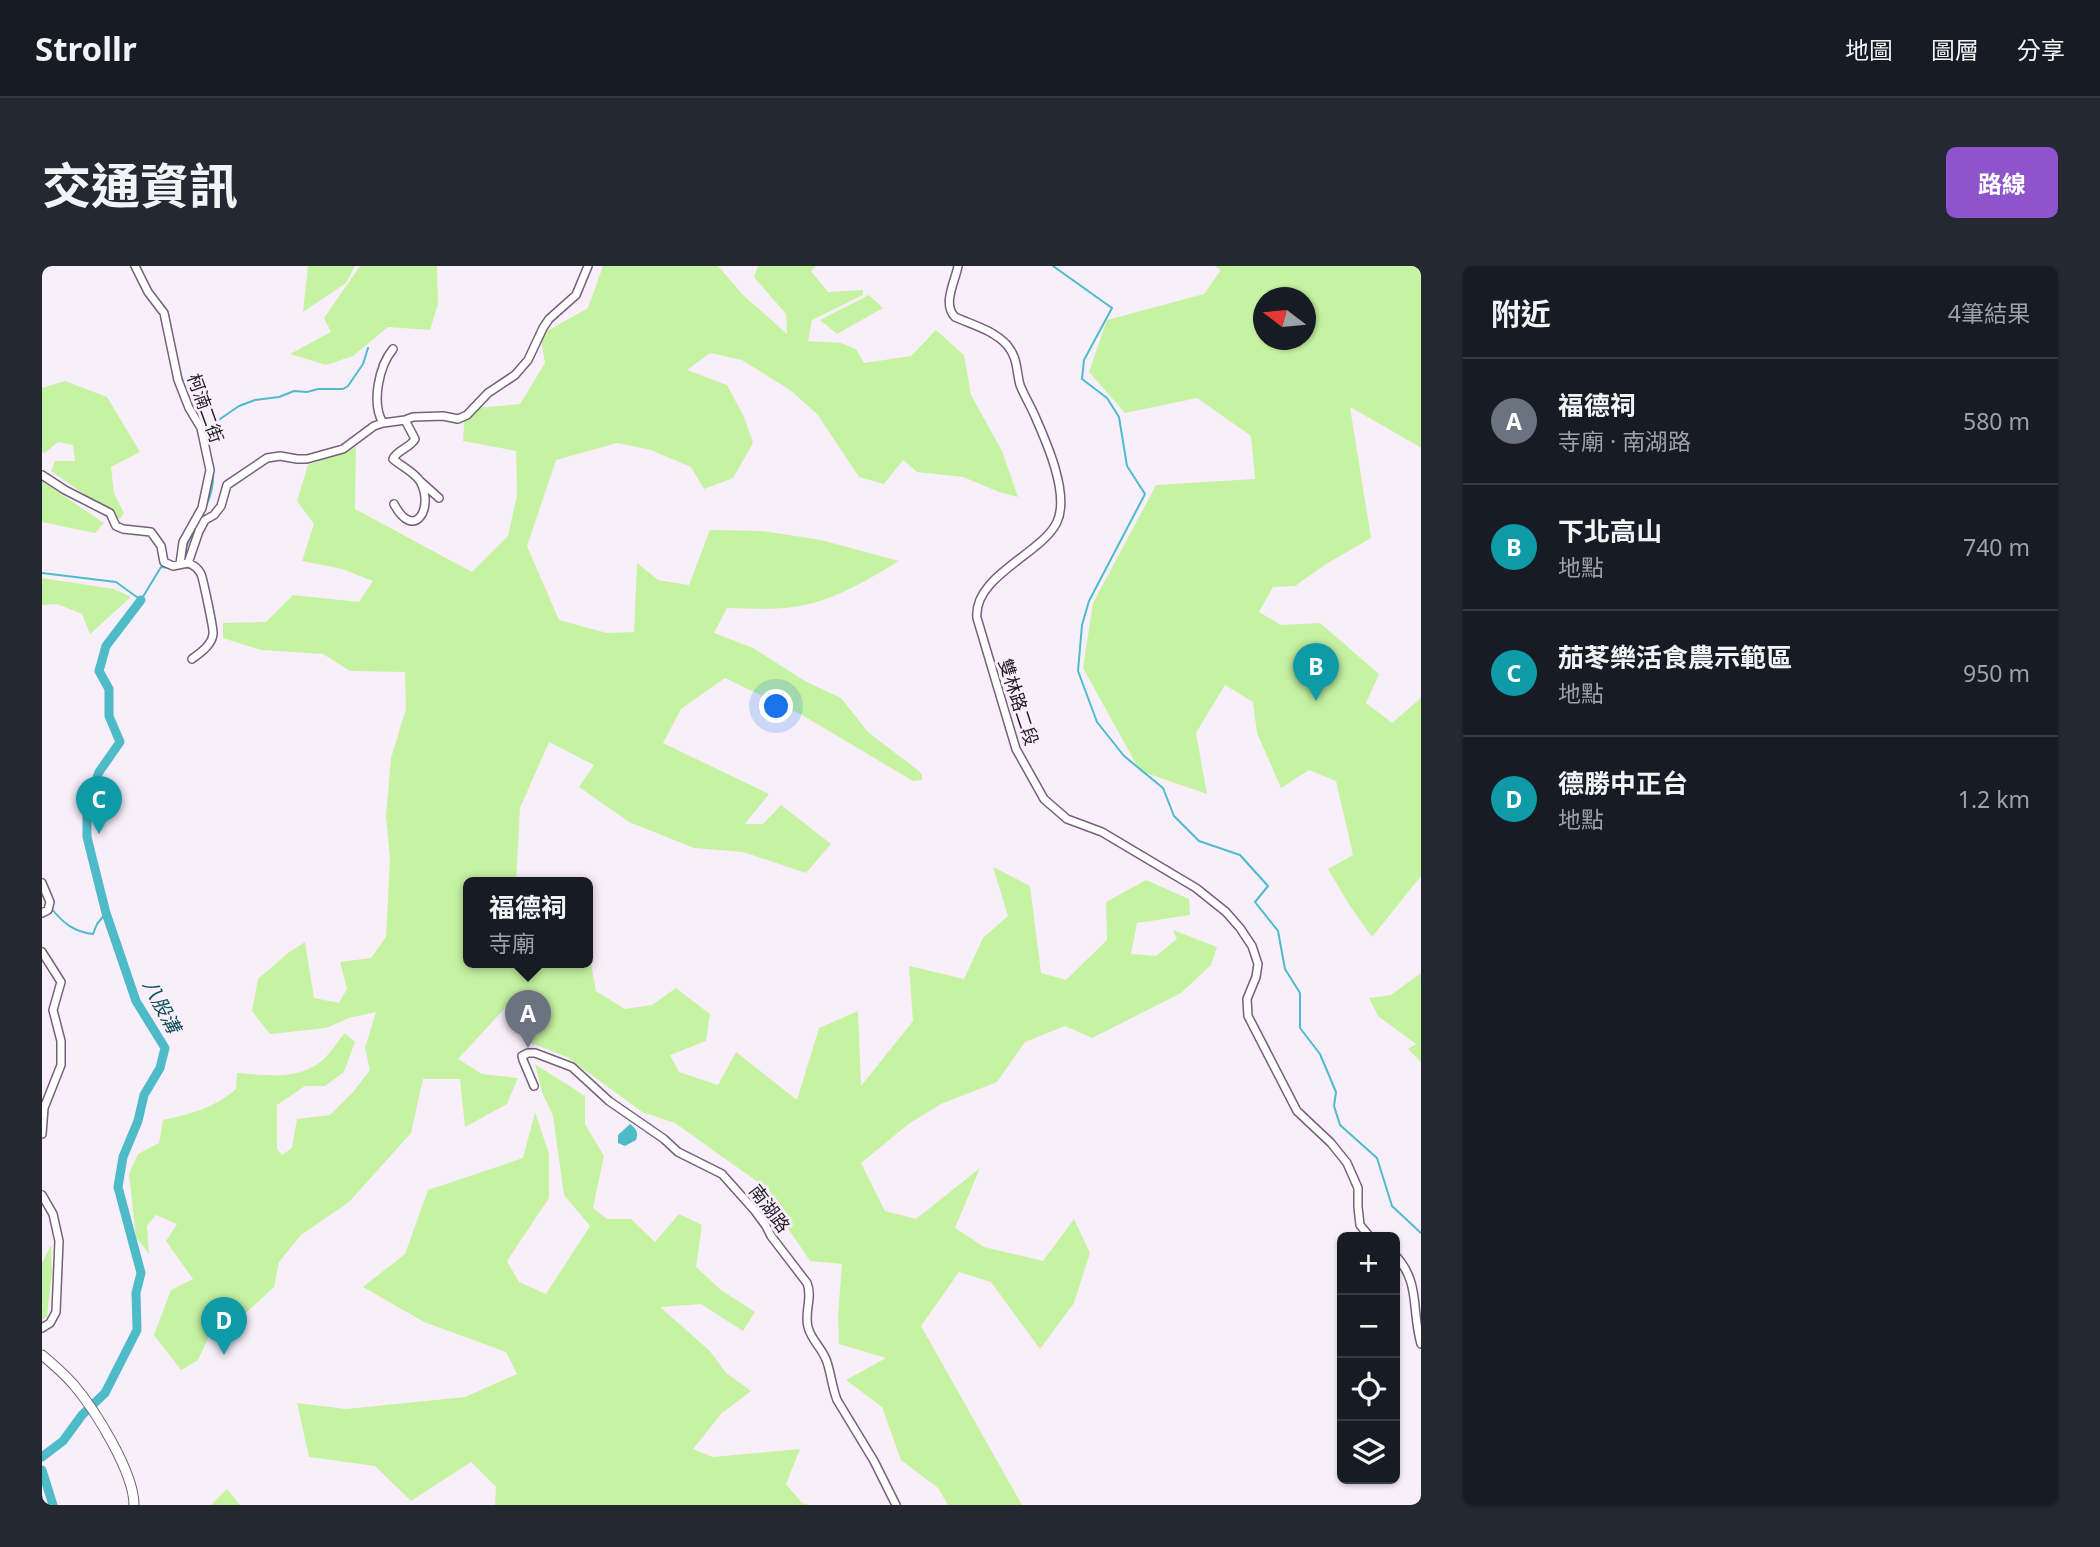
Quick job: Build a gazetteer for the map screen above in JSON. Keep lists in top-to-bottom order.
{
  "streets": {
    "street": ["柯湳二街", "雙林路二段", "南湖路"]
  },
  "water": ["八股溝"],
  "north": "left",
  "page": {
    "header": "Strollr",
    "nav": ["地圖", "圖層", "分享"],
    "title": "交通資訊",
    "buttons": "路線",
    "heading": ["附近", "4筆結果"],
    "list": [
      {
        "mark": "A",
        "name": "福德祠",
        "note": "寺廟 · 南湖路",
        "value": "580 m"
      },
      {
        "mark": "B",
        "name": "下北高山",
        "note": "地點",
        "value": "740 m"
      },
      {
        "mark": "C",
        "name": "茄苳樂活食農示範區",
        "note": "地點",
        "value": "950 m"
      },
      {
        "mark": "D",
        "name": "德勝中正台",
        "note": "地點",
        "value": "1.2 km"
      }
    ],
    "pins": [
      "B",
      "C",
      "A",
      "D"
    ],
    "popup": ["福德祠", "寺廟"],
    "map_buttons": ["+", "−"]
  }
}
